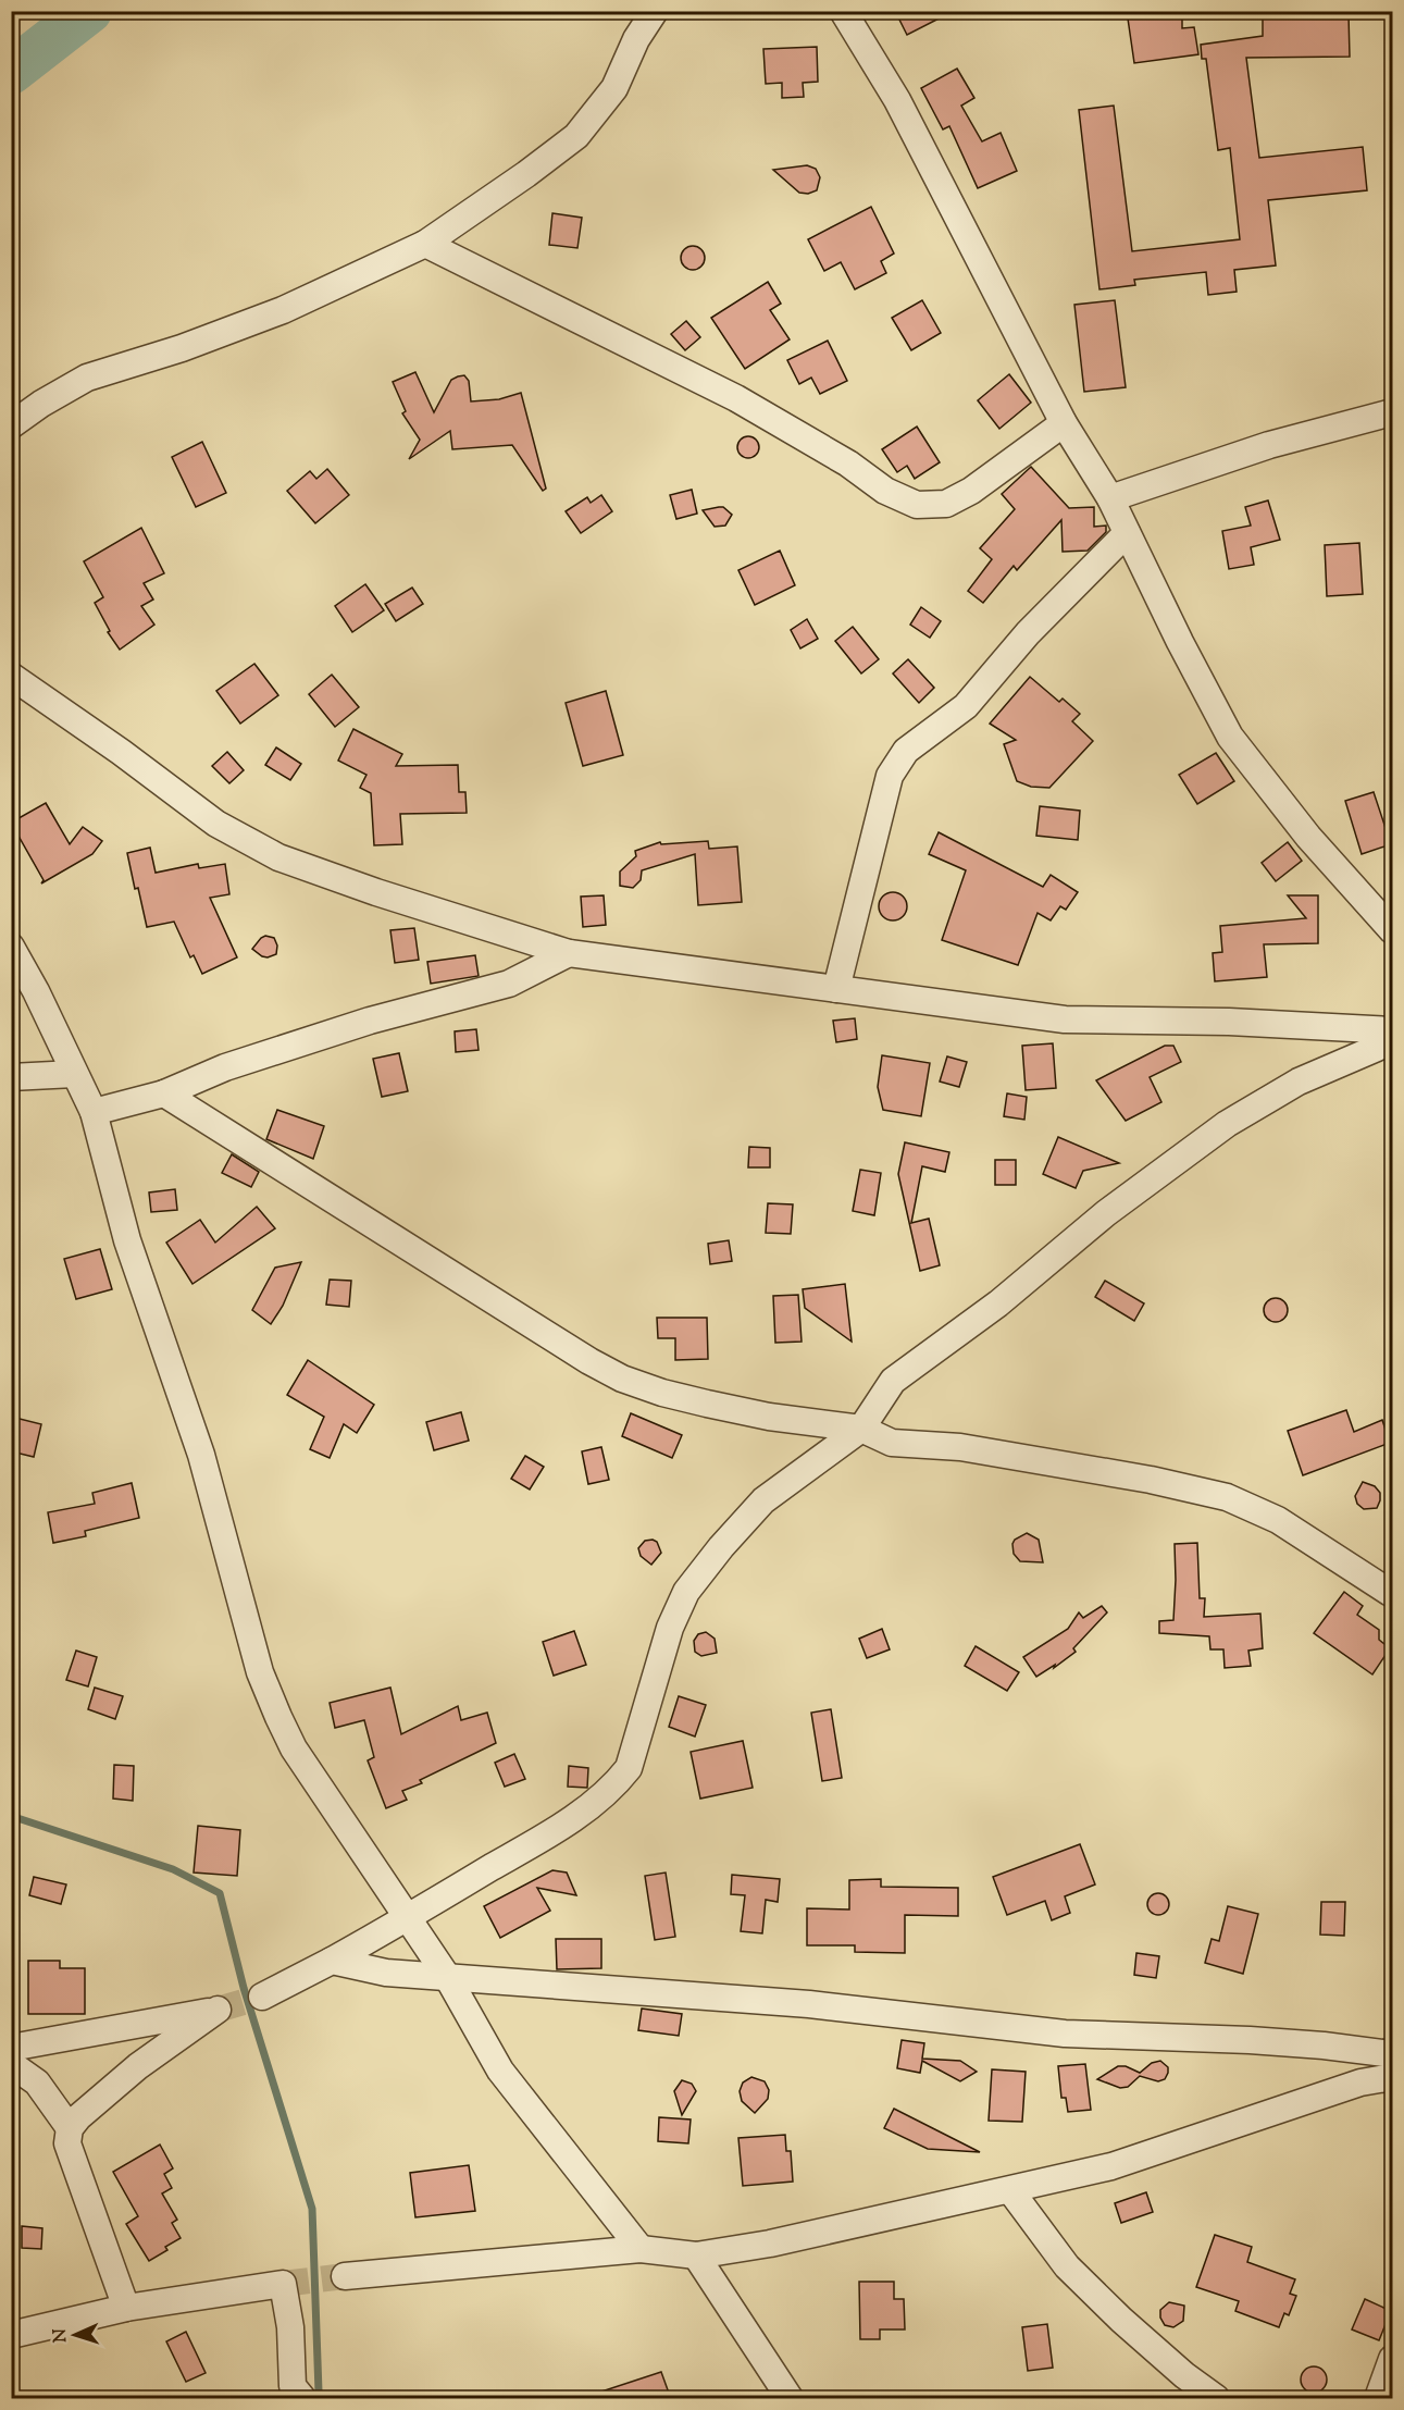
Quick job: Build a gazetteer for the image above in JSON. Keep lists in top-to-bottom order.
{
  "north": "left"
}
